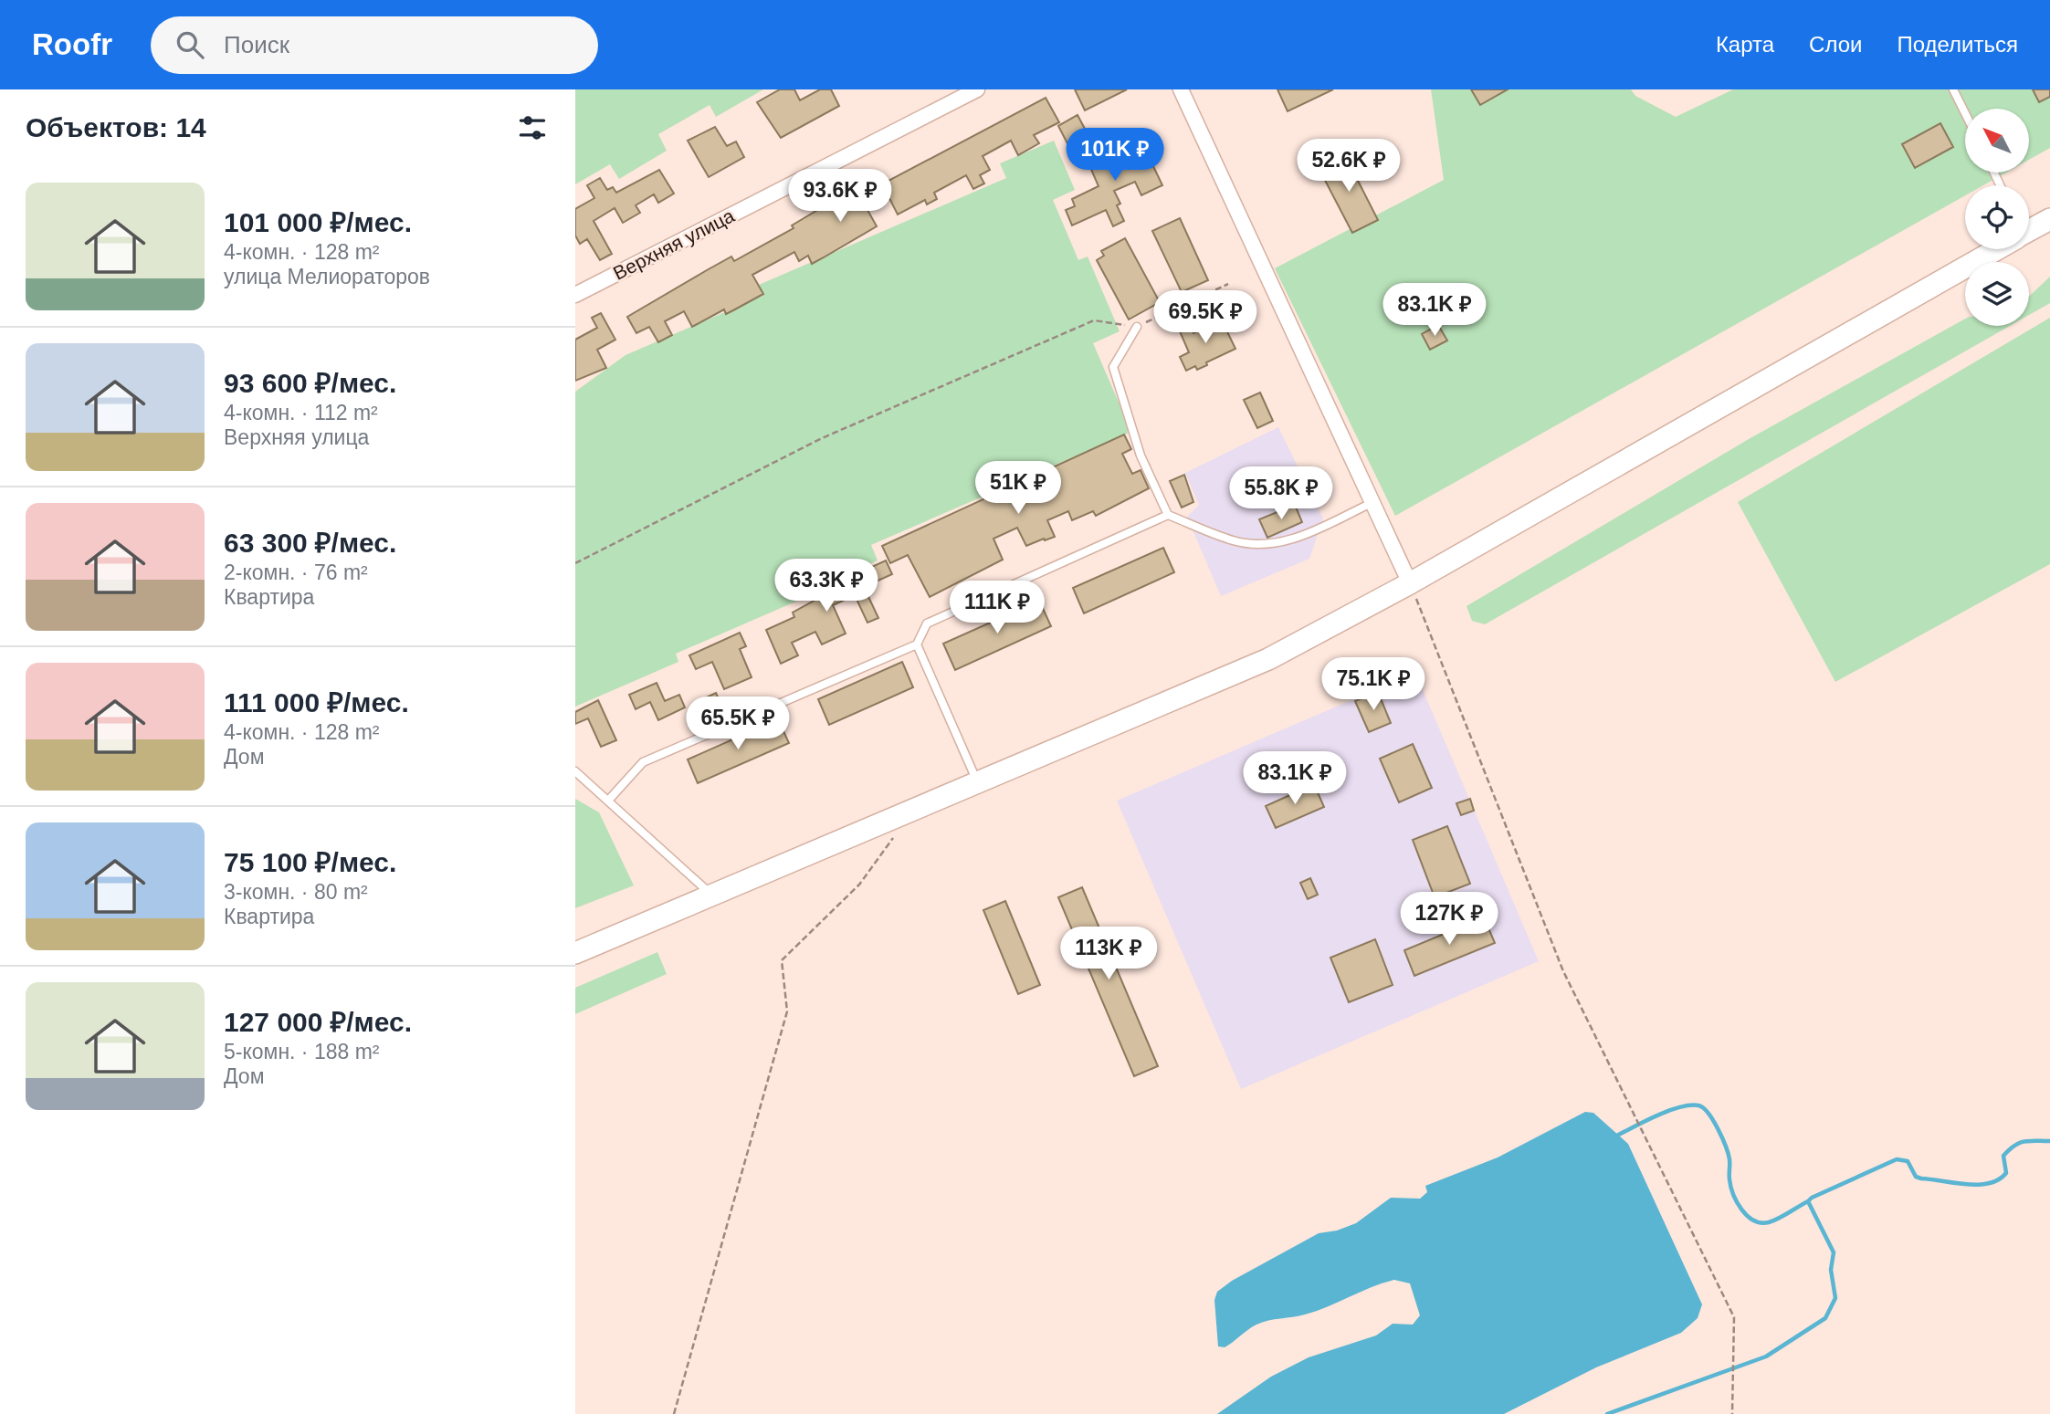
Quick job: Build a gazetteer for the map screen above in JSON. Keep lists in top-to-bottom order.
{
  "streets": {
    "street": ["Верхняя улица"]
  },
  "north": "top left",
  "page": {
    "header": "Roofr",
    "search": "Поиск",
    "nav": ["Карта", "Слои", "Поделиться"],
    "heading": "Объектов: 14",
    "price": [
      "101K ₽",
      "52.6K ₽",
      "93.6K ₽",
      "83.1K ₽",
      "69.5K ₽",
      "51K ₽",
      "55.8K ₽",
      "63.3K ₽",
      "111K ₽",
      "75.1K ₽",
      "65.5K ₽",
      "83.1K ₽",
      "127K ₽",
      "113K ₽"
    ],
    "list": [
      {
        "name": "101 000 ₽/мес.",
        "note": "4-комн. · 128 m² · улица Мелиораторов"
      },
      {
        "name": "93 600 ₽/мес.",
        "note": "4-комн. · 112 m² · Верхняя улица"
      },
      {
        "name": "63 300 ₽/мес.",
        "note": "2-комн. · 76 m² · Квартира"
      },
      {
        "name": "111 000 ₽/мес.",
        "note": "4-комн. · 128 m² · Дом"
      },
      {
        "name": "75 100 ₽/мес.",
        "note": "3-комн. · 80 m² · Квартира"
      },
      {
        "name": "127 000 ₽/мес.",
        "note": "5-комн. · 188 m² · Дом"
      }
    ]
  }
}
